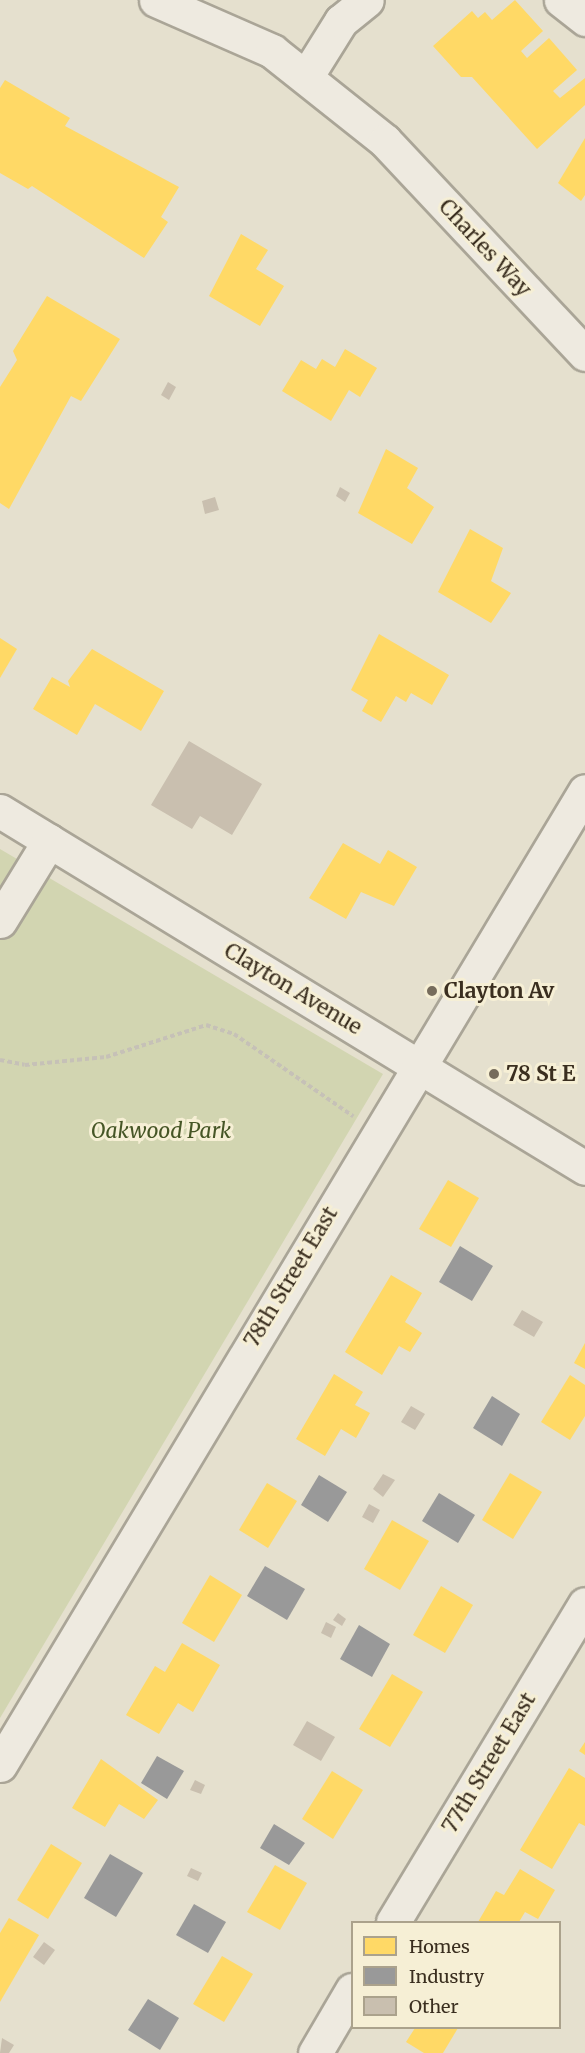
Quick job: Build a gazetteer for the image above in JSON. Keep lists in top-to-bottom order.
{
  "streets": {
    "street": [
      "Charles Way",
      "Clayton Avenue",
      "78th Street East",
      "77th Street East"
    ]
  },
  "crossings": [
    ["Clayton Avenue", "78th Street East"]
  ],
  "parks": ["Oakwood Park"],
  "places": ["Clayton Av", "78 St E"],
  "legend": ["Homes", "Industry", "Other"]
}
